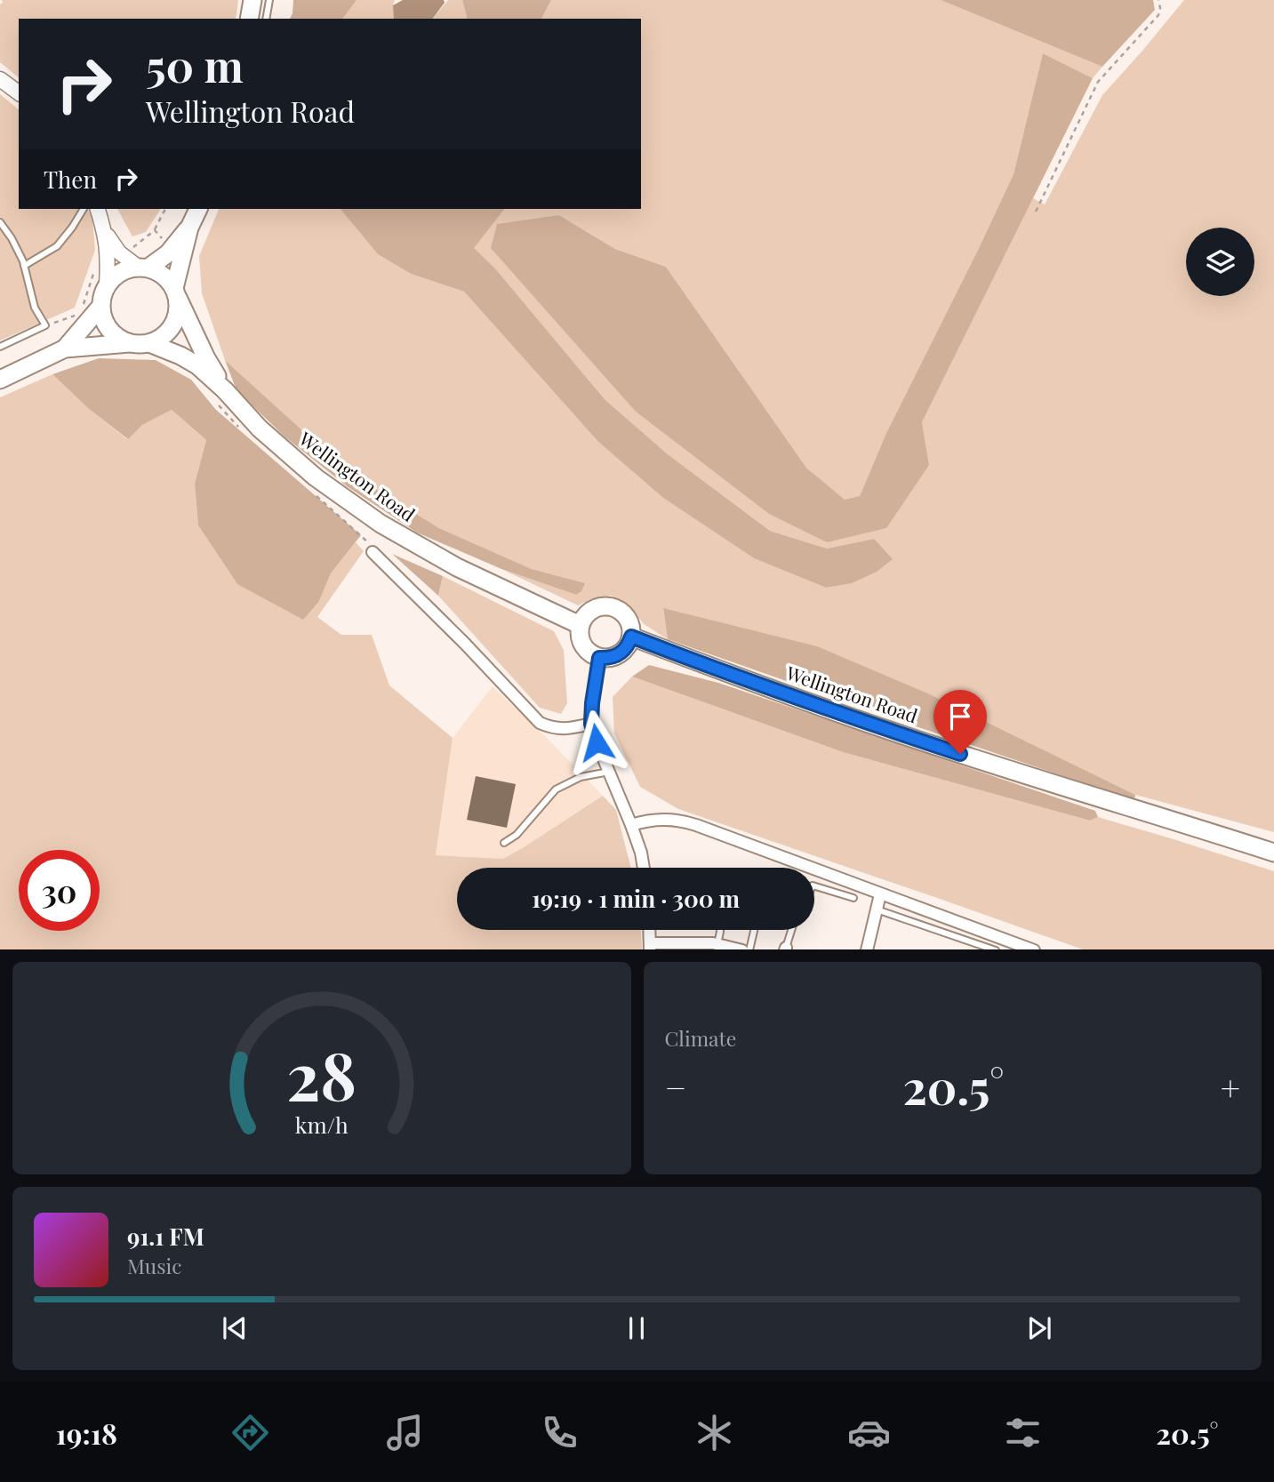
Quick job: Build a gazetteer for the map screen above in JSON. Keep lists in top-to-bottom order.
{
  "streets": {
    "main road": ["Wellington Road"]
  },
  "page": {
    "turn": ["50 m", "Wellington Road"],
    "then": "Then",
    "limit": "30",
    "trip": "19:19 · 1 min · 300 m",
    "tile": "Climate",
    "heat": ["−", "20.5°", "+"],
    "song": ["91.1 FM", "Music"],
    "tabs": ["19:18", "20.5°"],
    "gauge": ["28", "km/h"]
  }
}
